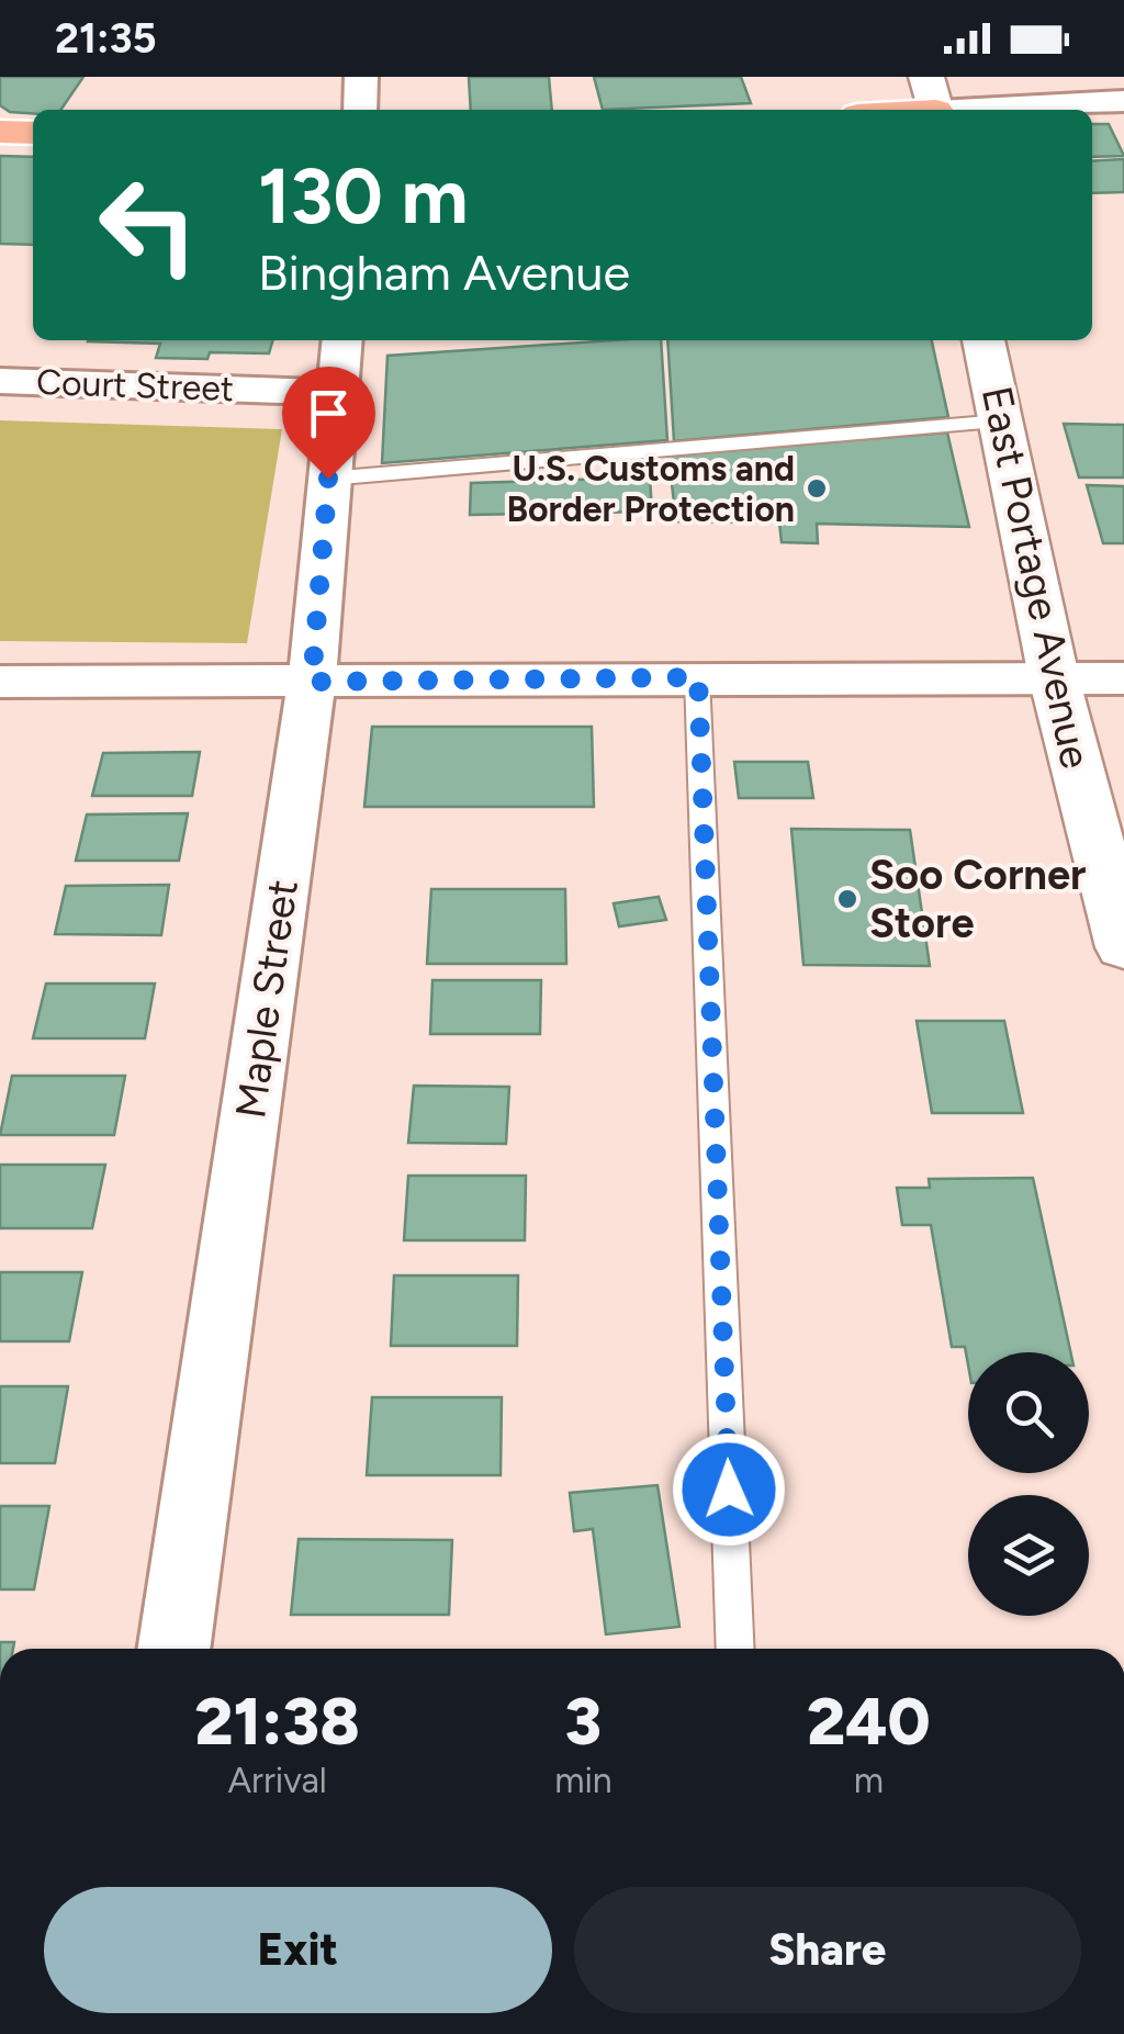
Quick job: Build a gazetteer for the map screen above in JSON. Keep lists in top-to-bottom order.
{
  "streets": {
    "main road": ["East Portage Avenue"],
    "street": ["Court Street", "Maple Street"]
  },
  "crossings": [
    ["Court Street", "Maple Street"]
  ],
  "places": ["U.S. Customs and Border Protection", "Soo Corner Store"],
  "page": {
    "status": "21:35",
    "turn": ["130 m", "Bingham Avenue"],
    "eta": [
      "21:38",
      "Arrival",
      "3",
      "min",
      "240",
      "m"
    ],
    "buttons": ["Exit", "Share"]
  }
}
